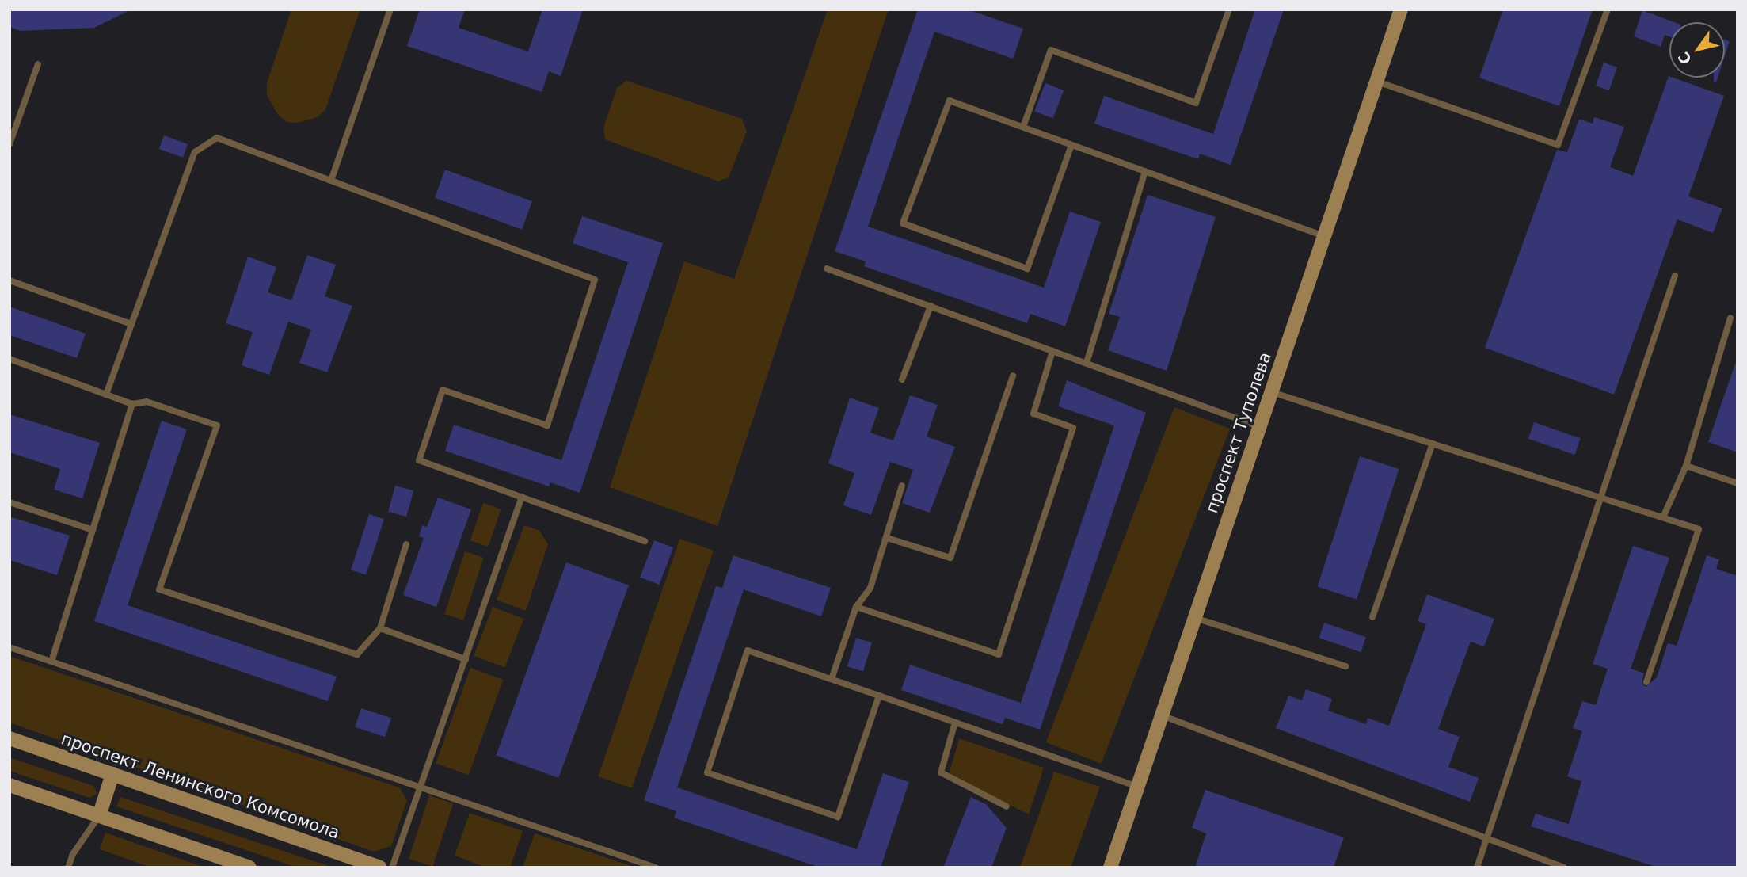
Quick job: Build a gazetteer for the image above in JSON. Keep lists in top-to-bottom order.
{
  "streets": {
    "main road": ["проспект Туполева", "проспект Ленинского Комсомола"]
  },
  "north": "bottom left"
}
